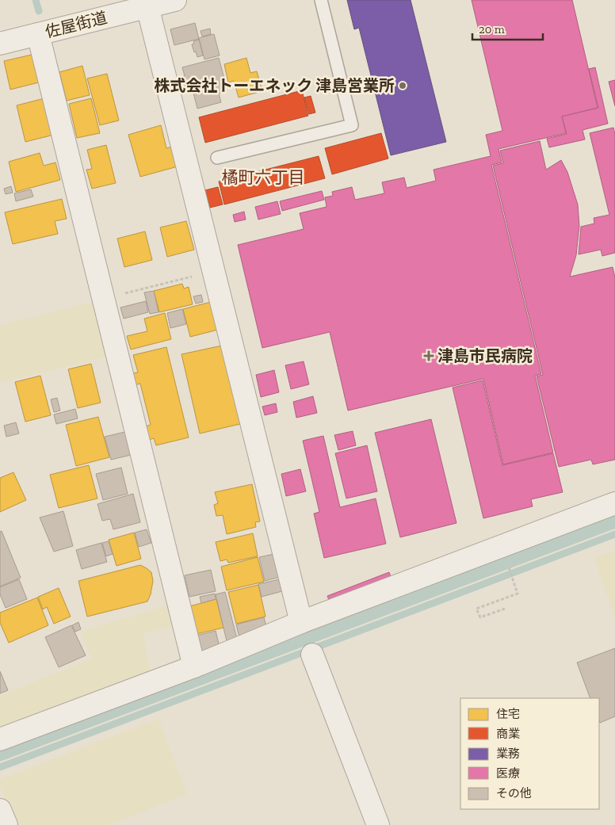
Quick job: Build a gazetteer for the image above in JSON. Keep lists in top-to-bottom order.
{
  "streets": {
    "street": ["佐屋街道"]
  },
  "districts": ["橘町六丁目"],
  "places": {
    "other": ["株式会社トーエネック 津島営業所"],
    "health": ["津島市民病院"]
  },
  "legend": [
    "住宅",
    "商業",
    "業務",
    "医療",
    "その他"
  ],
  "scale_bar": "20 m"
}
